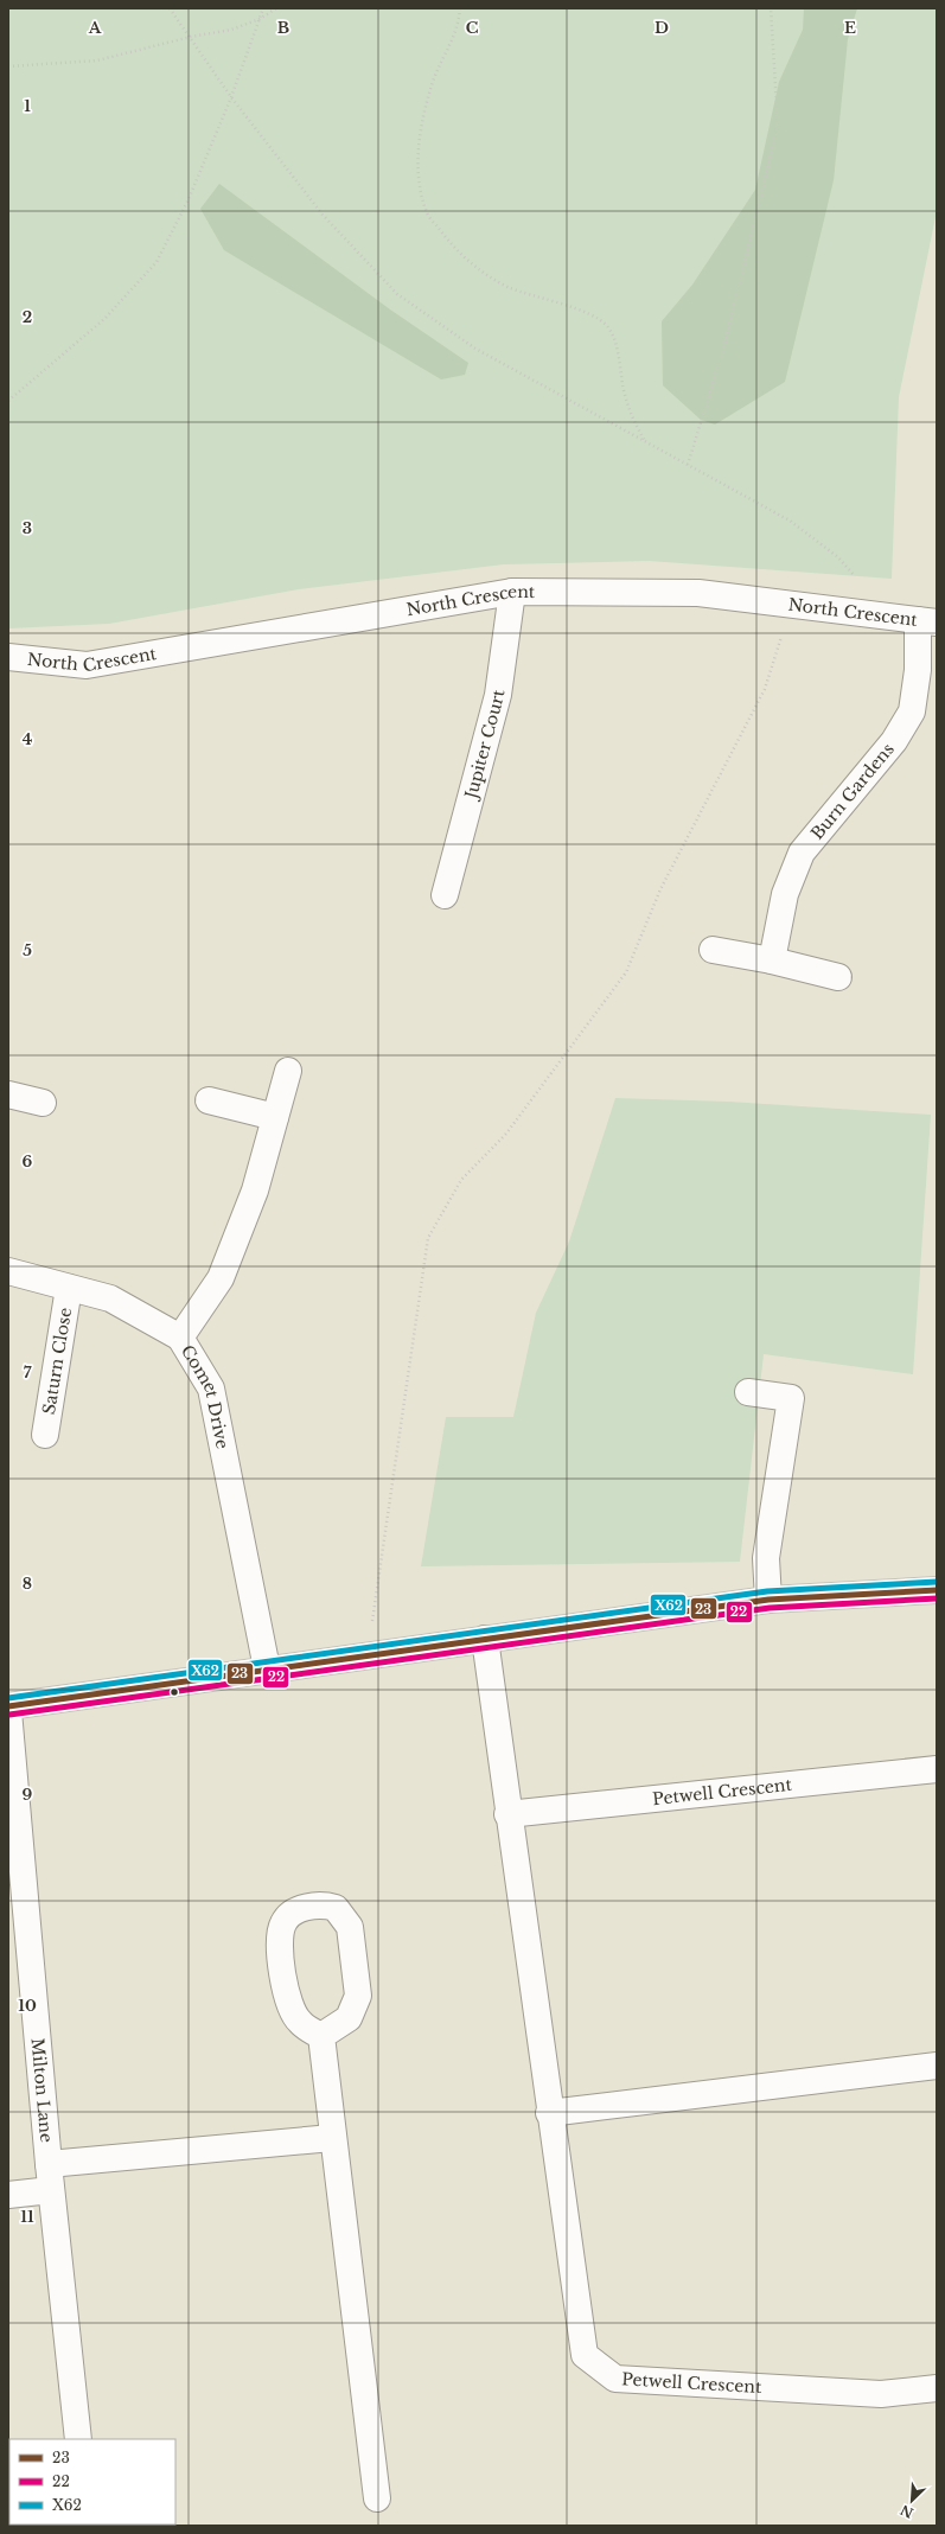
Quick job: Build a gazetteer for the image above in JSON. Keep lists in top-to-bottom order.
{
  "streets": {
    "street": [
      "North Crescent",
      "Jupiter Court",
      "Burn Gardens",
      "Saturn Close",
      "Comet Drive",
      "Petwell Crescent",
      "Milton Lane"
    ]
  },
  "crossings": [
    ["North Crescent", "Jupiter Court"],
    ["North Crescent", "Burn Gardens"],
    ["Saturn Close", "Comet Drive"]
  ],
  "lines": ["transit line X62", "transit line 23", "transit line 22"],
  "legend": ["23", "22", "X62"],
  "north": "bottom left",
  "grid": {
    "columns": [
      "A",
      "B",
      "C",
      "D",
      "E"
    ],
    "rows": [
      "1",
      "2",
      "3",
      "4",
      "5",
      "6",
      "7",
      "8",
      "9",
      "10",
      "11"
    ]
  }
}
